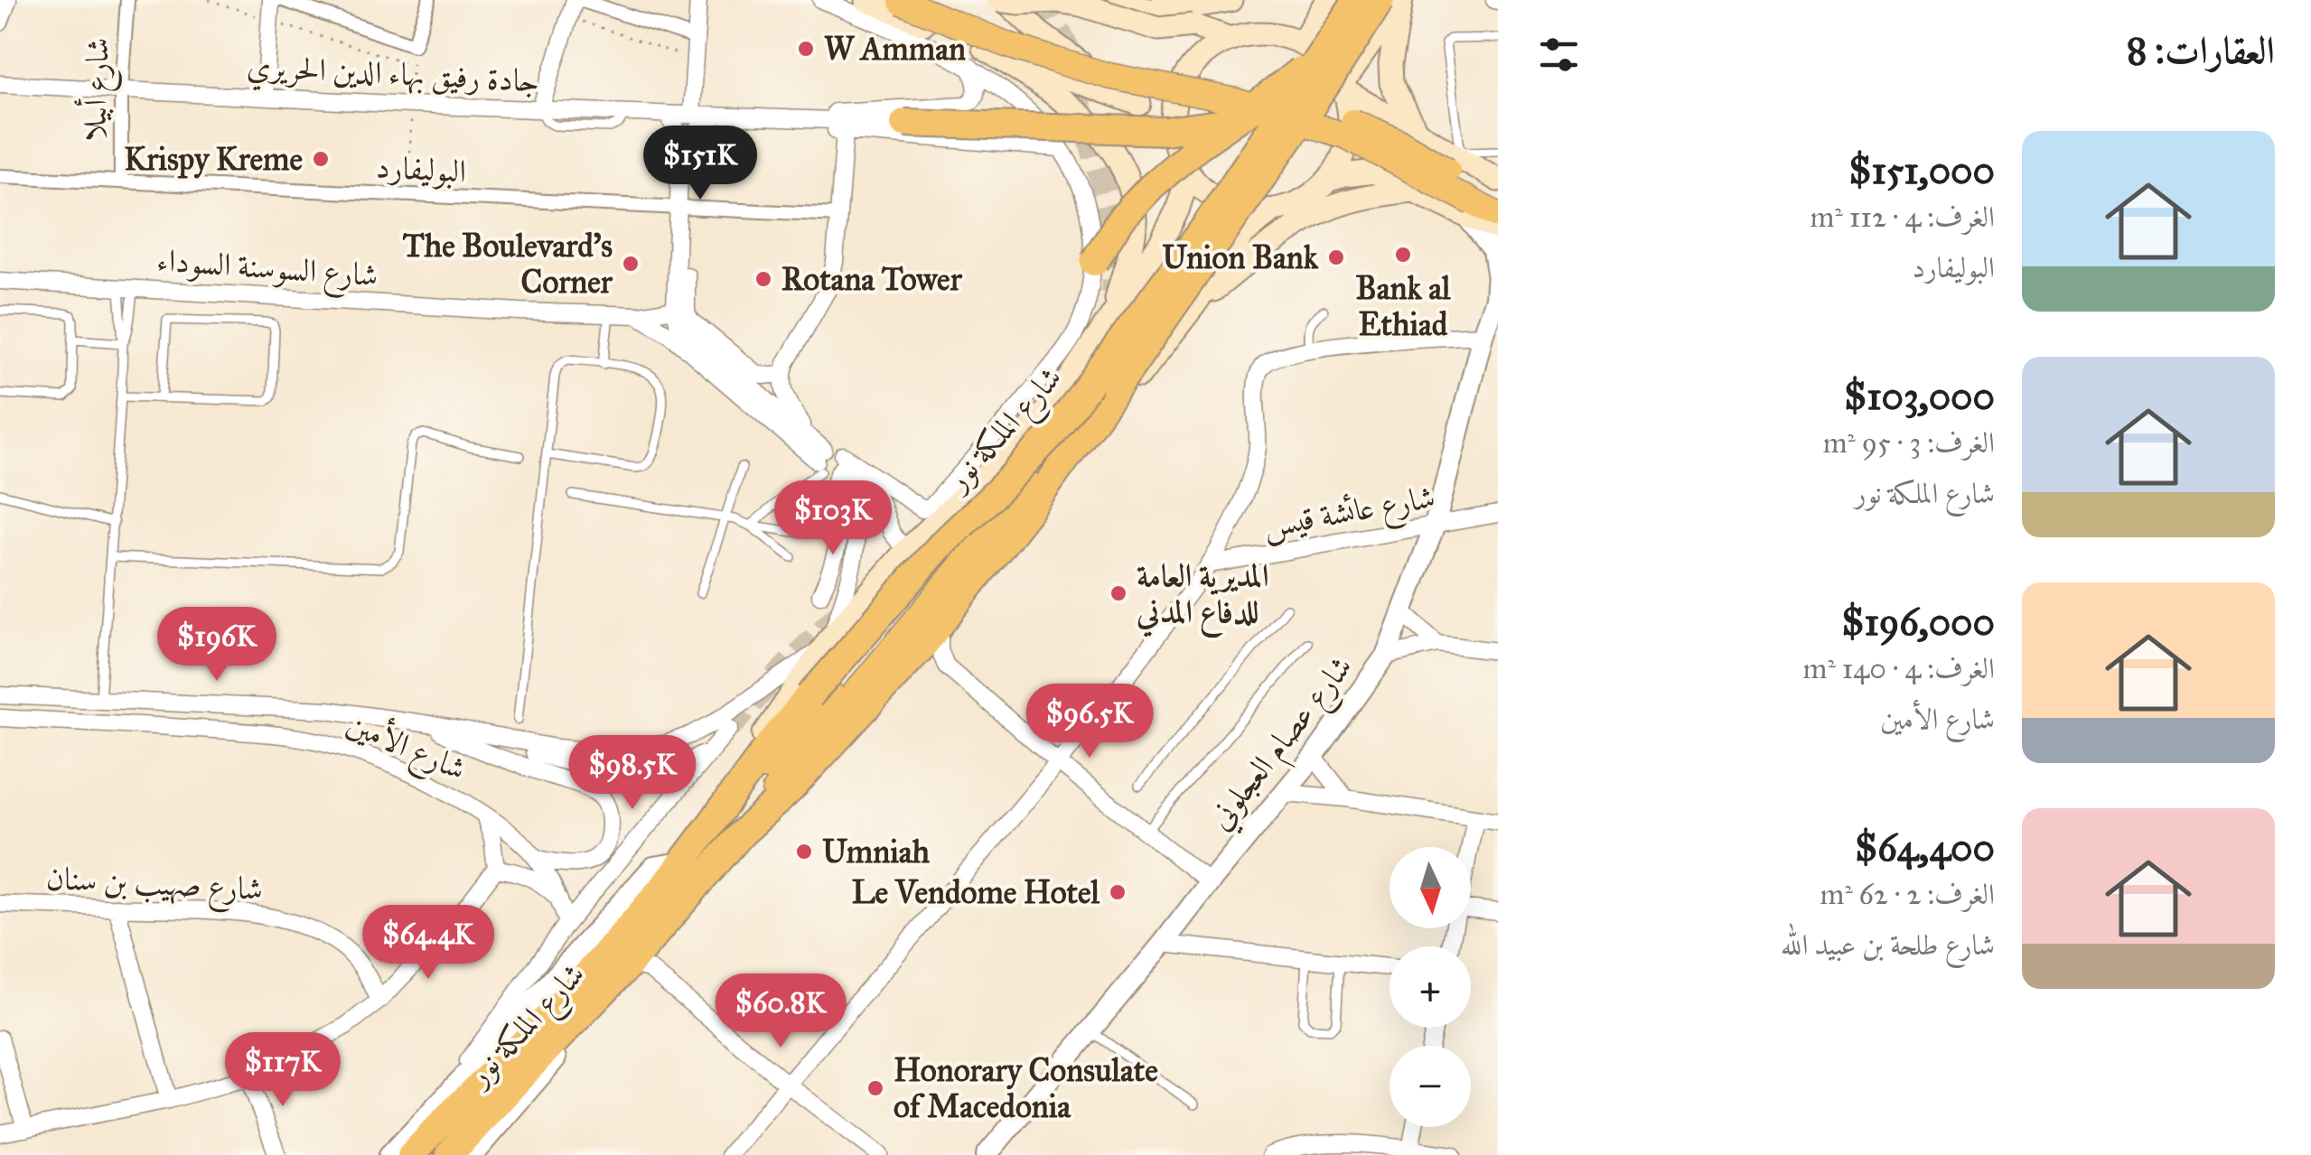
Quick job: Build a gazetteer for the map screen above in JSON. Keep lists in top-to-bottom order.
{
  "streets": {
    "highway": ["شارع الملكة نور"],
    "street": [
      "جادة رفيق بهاء الدين الحريري",
      "شارع أبيلا",
      "البوليفارد",
      "شارع السوسنة السوداء",
      "شارع عائشة قيس",
      "شارع عصام العجلوني",
      "شارع الأمين",
      "شارع صهيب بن سنان"
    ]
  },
  "crossings": [
    ["جادة رفيق بهاء الدين الحريري", "شارع أبيلا"],
    ["شارع أبيلا", "البوليفارد"],
    ["شارع عائشة قيس", "شارع عصام العجلوني"]
  ],
  "places": [
    "W Amman",
    "Krispy Kreme",
    "Bank al Ethiad",
    "Union Bank",
    "The Boulevard's Corner",
    "Rotana Tower",
    "المديرية العامة للدفاع المدني",
    "Umniah",
    "Le Vendome Hotel",
    "Honorary Consulate of Macedonia"
  ],
  "north": "bottom",
  "page": {
    "heading": "العقارات: 8",
    "list": [
      {
        "name": "$151,000",
        "note": "الغرف: 4 · 112 m² · البوليفارد"
      },
      {
        "name": "$103,000",
        "note": "الغرف: 3 · 95 m² · شارع الملكة نور"
      },
      {
        "name": "$196,000",
        "note": "الغرف: 4 · 140 m² · شارع الأمين"
      },
      {
        "name": "$64,400",
        "note": "الغرف: 2 · 62 m² · شارع طلحة بن عبيد الله"
      }
    ],
    "price": [
      "$151K",
      "$103K",
      "$196K",
      "$96.5K",
      "$98.5K",
      "$64.4K",
      "$60.8K",
      "$117K"
    ],
    "map_buttons": ["+", "−"]
  }
}
